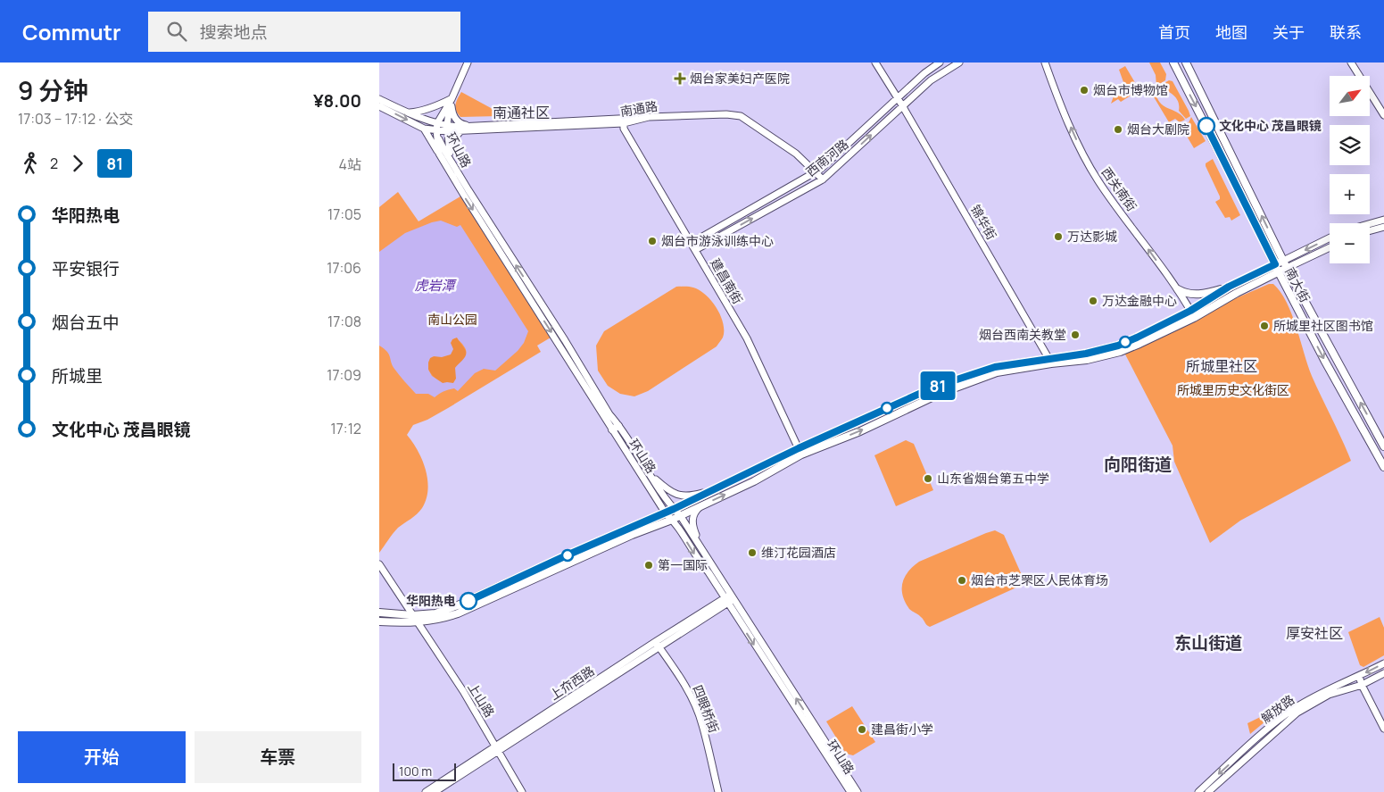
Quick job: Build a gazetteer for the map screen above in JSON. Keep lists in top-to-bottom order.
{
  "streets": {
    "main road": [
      "南通路",
      "环山路",
      "西南河路",
      "西关南街",
      "锦华街",
      "建昌南街",
      "南大街",
      "上夼西路",
      "上山路",
      "四眼桥街",
      "解放路"
    ]
  },
  "crossings": [
    ["南通路", "环山路"],
    ["南通路", "西南河路"],
    ["南通路", "建昌南街"],
    ["环山路", "上夼西路"],
    ["西南河路", "锦华街"],
    ["西南河路", "建昌南街"],
    ["上夼西路", "上山路"],
    ["上夼西路", "四眼桥街"]
  ],
  "one_way": ["西关南街"],
  "districts": [
    "南通社区",
    "所城里社区",
    "向阳街道",
    "厚安社区",
    "东山街道"
  ],
  "water": ["虎岩潭"],
  "parks": ["南山公园", "所城里历史文化街区"],
  "places": {
    "health": ["烟台家美妇产医院"],
    "other": [
      "烟台市博物馆",
      "文化中心 茂昌眼镜",
      "烟台大剧院",
      "万达影城",
      "烟台市游泳训练中心",
      "万达金融中心",
      "所城里社区图书馆",
      "烟台西南关教堂",
      "山东省烟台第五中学",
      "维汀花园酒店",
      "第一国际",
      "烟台市芝罘区人民体育场",
      "华阳热电",
      "建昌街小学"
    ]
  },
  "lines": ["bus line 81"],
  "scale_bar": "100 m",
  "north": "top right",
  "page": {
    "header": "Commutr",
    "search": "搜索地点",
    "nav": [
      "首页",
      "地图",
      "关于",
      "联系"
    ],
    "heading": ["9 分钟", "17:03 – 17:12 · 公交", "¥8.00"],
    "on_map": "81",
    "map_buttons": ["+", "−"],
    "legs": ["2", "81", "4站"],
    "list": [
      {
        "name": "华阳热电",
        "value": "17:05"
      },
      {
        "name": "平安银行",
        "value": "17:06"
      },
      {
        "name": "烟台五中",
        "value": "17:08"
      },
      {
        "name": "所城里",
        "value": "17:09"
      },
      {
        "name": "文化中心 茂昌眼镜",
        "value": "17:12"
      }
    ],
    "buttons": ["开始", "车票"],
    "scale": "100 m"
  }
}
